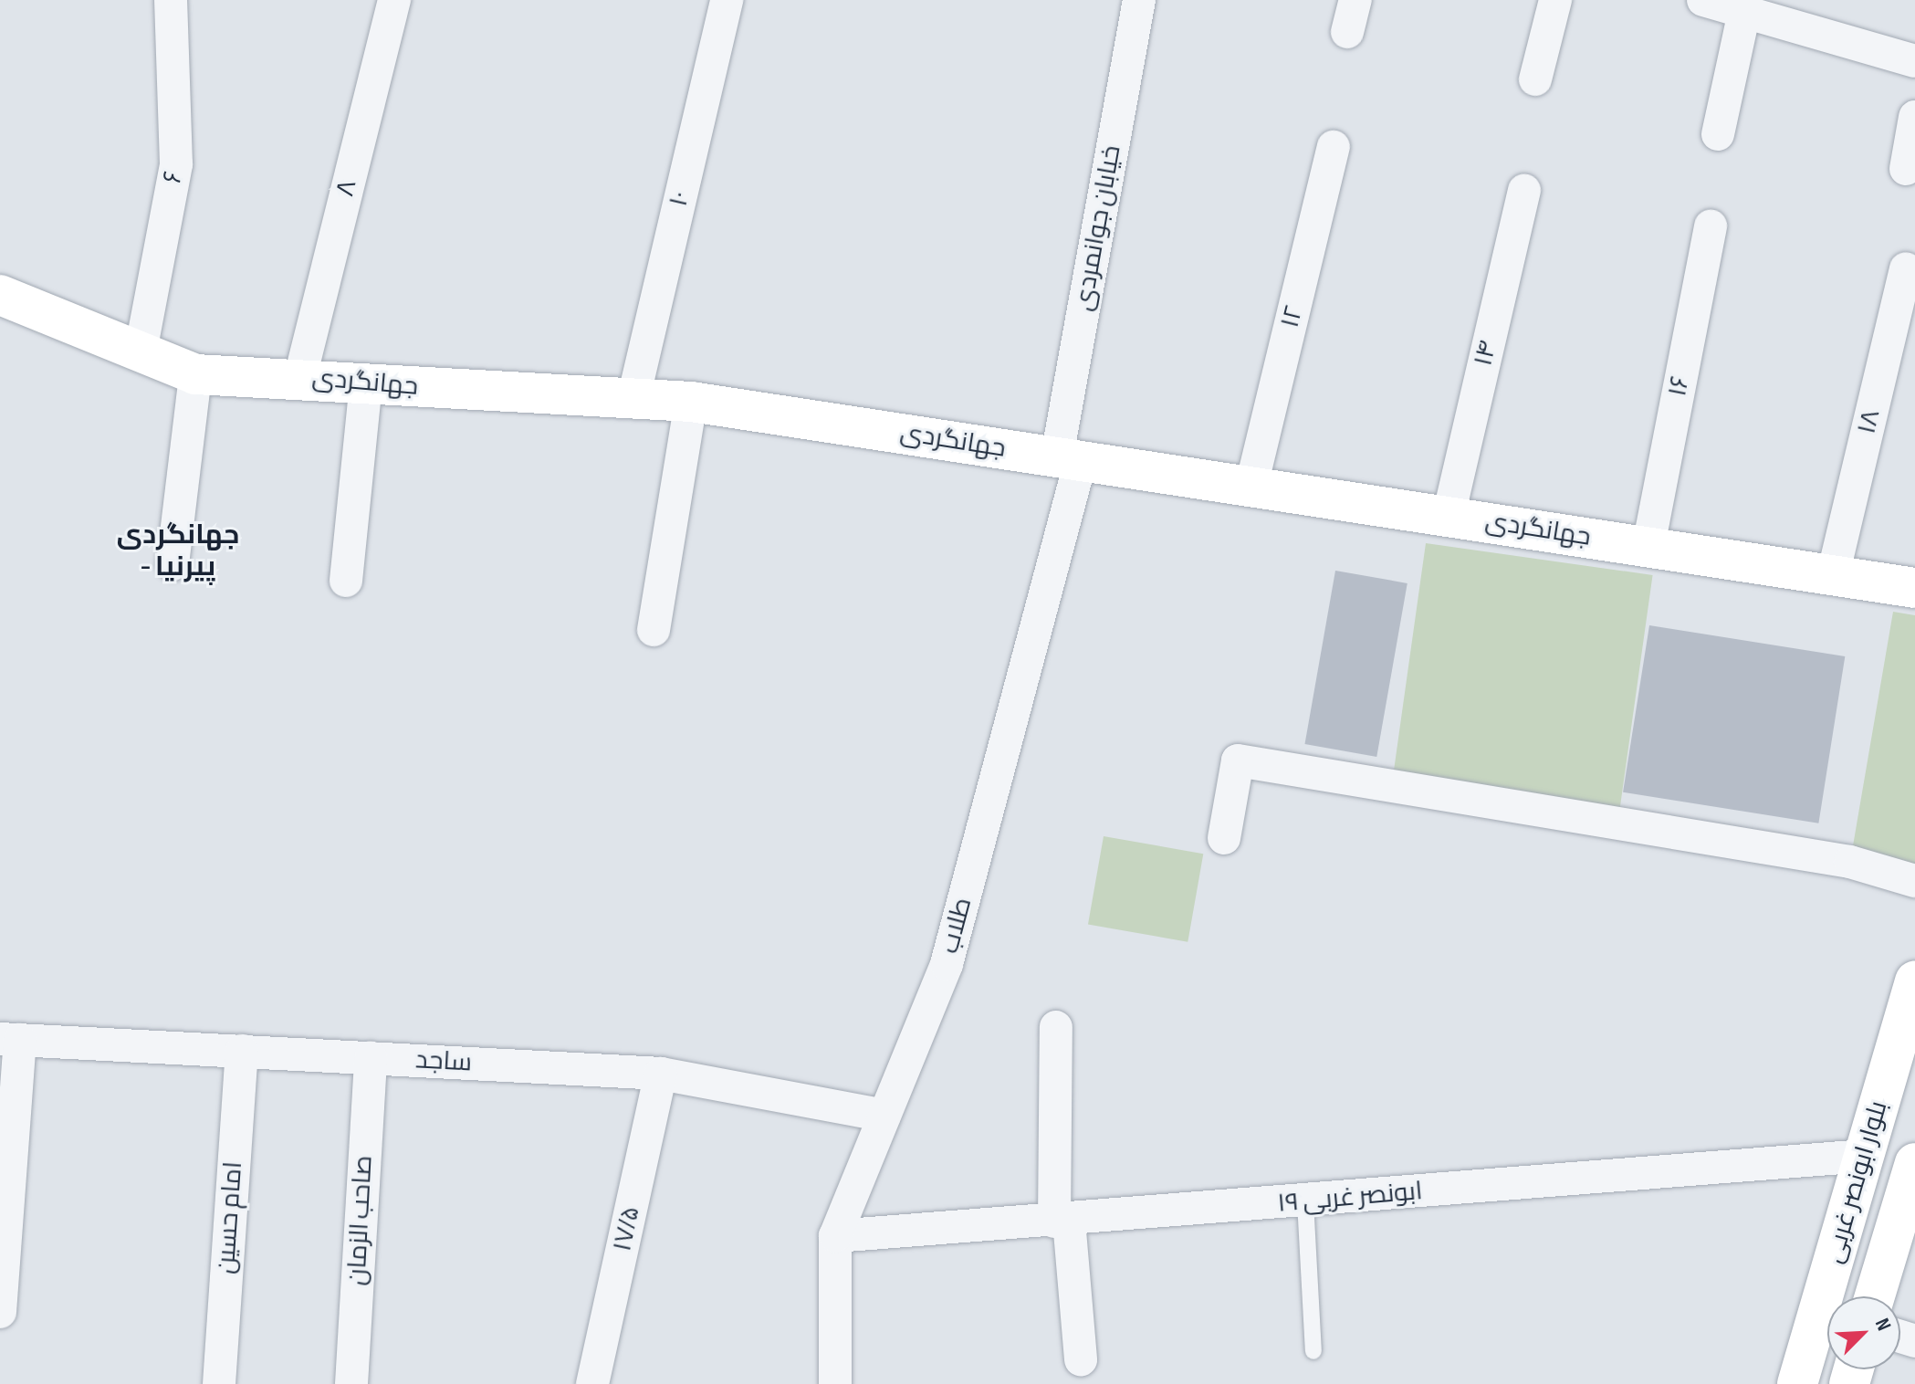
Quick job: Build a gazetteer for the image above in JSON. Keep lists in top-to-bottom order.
{
  "streets": {
    "street": [
      "۶",
      "۸",
      "۱۰",
      "خیابان جوانمردی",
      "۱۲",
      "۱۴",
      "جهانگردی",
      "۱۶",
      "۱۸",
      "طلاب",
      "ساجد",
      "بلوار ابونصر غربی",
      "ابونصر غربی ۱۹",
      "امام حسین",
      "صاحب الزمان",
      "۱۷/۵"
    ]
  },
  "crossings": [
    ["۶", "جهانگردی"],
    ["۸", "جهانگردی"],
    ["۱۰", "جهانگردی"],
    ["خیابان جوانمردی", "جهانگردی"],
    ["خیابان جوانمردی", "طلاب"],
    ["۱۲", "جهانگردی"],
    ["۱۴", "جهانگردی"],
    ["جهانگردی", "۱۶"],
    ["جهانگردی", "۱۸"],
    ["جهانگردی", "طلاب"],
    ["طلاب", "ساجد"],
    ["طلاب", "ابونصر غربی ۱۹"],
    ["ساجد", "امام حسین"],
    ["ساجد", "صاحب الزمان"],
    ["ساجد", "۱۷/۵"],
    ["بلوار ابونصر غربی", "ابونصر غربی ۱۹"]
  ],
  "districts": ["جهانگردی - پیرنیا"],
  "north": "top right"
}
